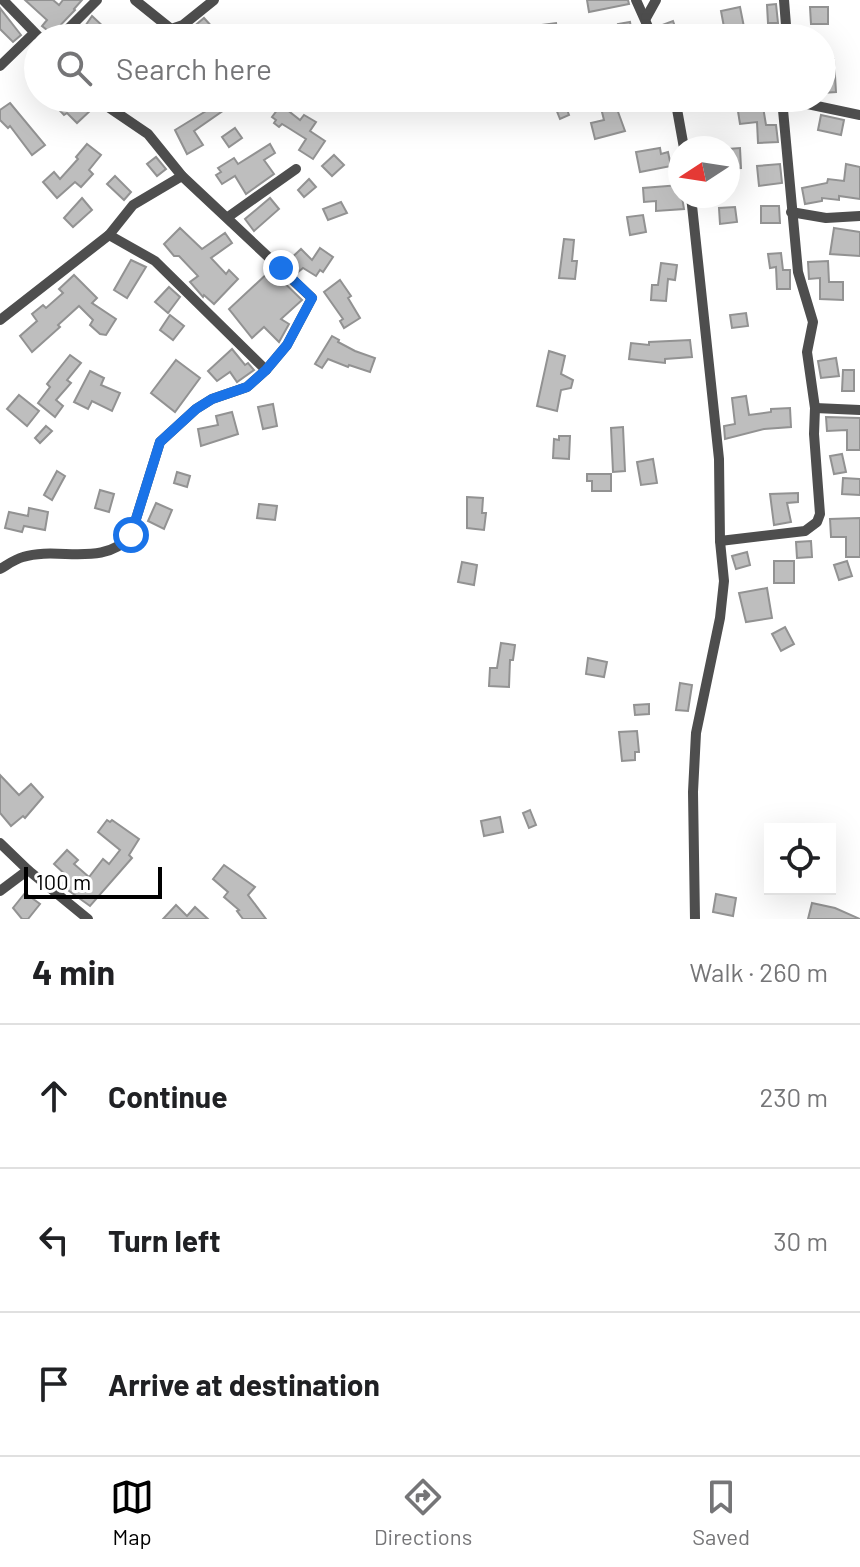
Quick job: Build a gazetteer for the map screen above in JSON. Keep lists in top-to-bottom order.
{
  "scale_bar": "100 m",
  "north": "left",
  "page": {
    "search": "Search here",
    "scale": "100 m",
    "heading": ["4 min", "Walk · 260 m"],
    "list": [
      ["Continue", "230 m"],
      ["Turn left", "30 m"],
      "Arrive at destination"
    ],
    "nav": ["Map", "Directions", "Saved"]
  }
}
